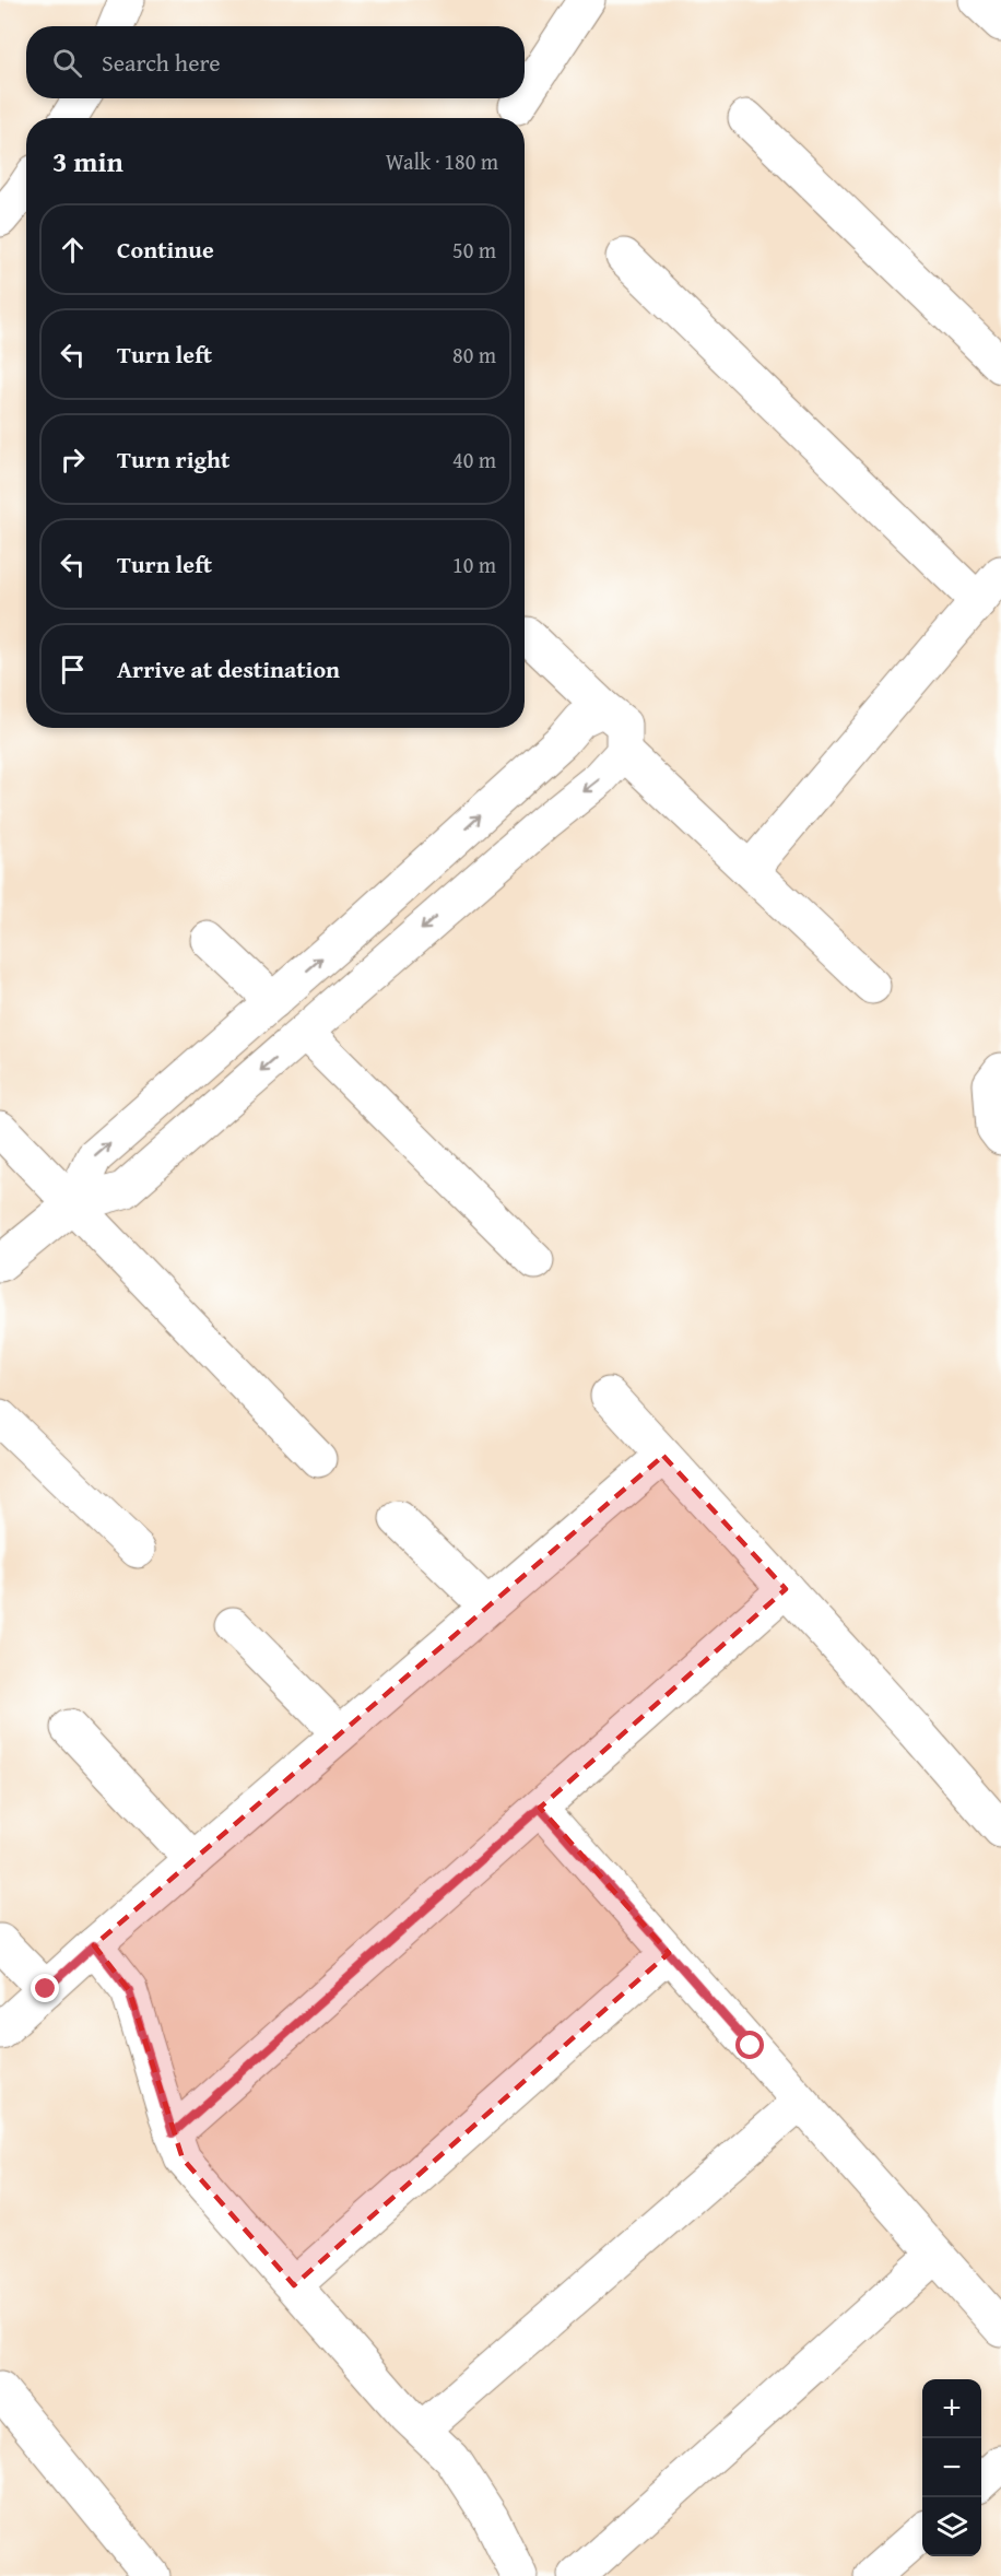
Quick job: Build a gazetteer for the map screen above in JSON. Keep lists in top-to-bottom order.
{
  "page": {
    "search": "Search here",
    "heading": ["3 min", "Walk · 180 m"],
    "list": [
      ["Continue", "50 m"],
      ["Turn left", "80 m"],
      ["Turn right", "40 m"],
      ["Turn left", "10 m"],
      "Arrive at destination"
    ],
    "map_buttons": ["+", "−"]
  }
}
